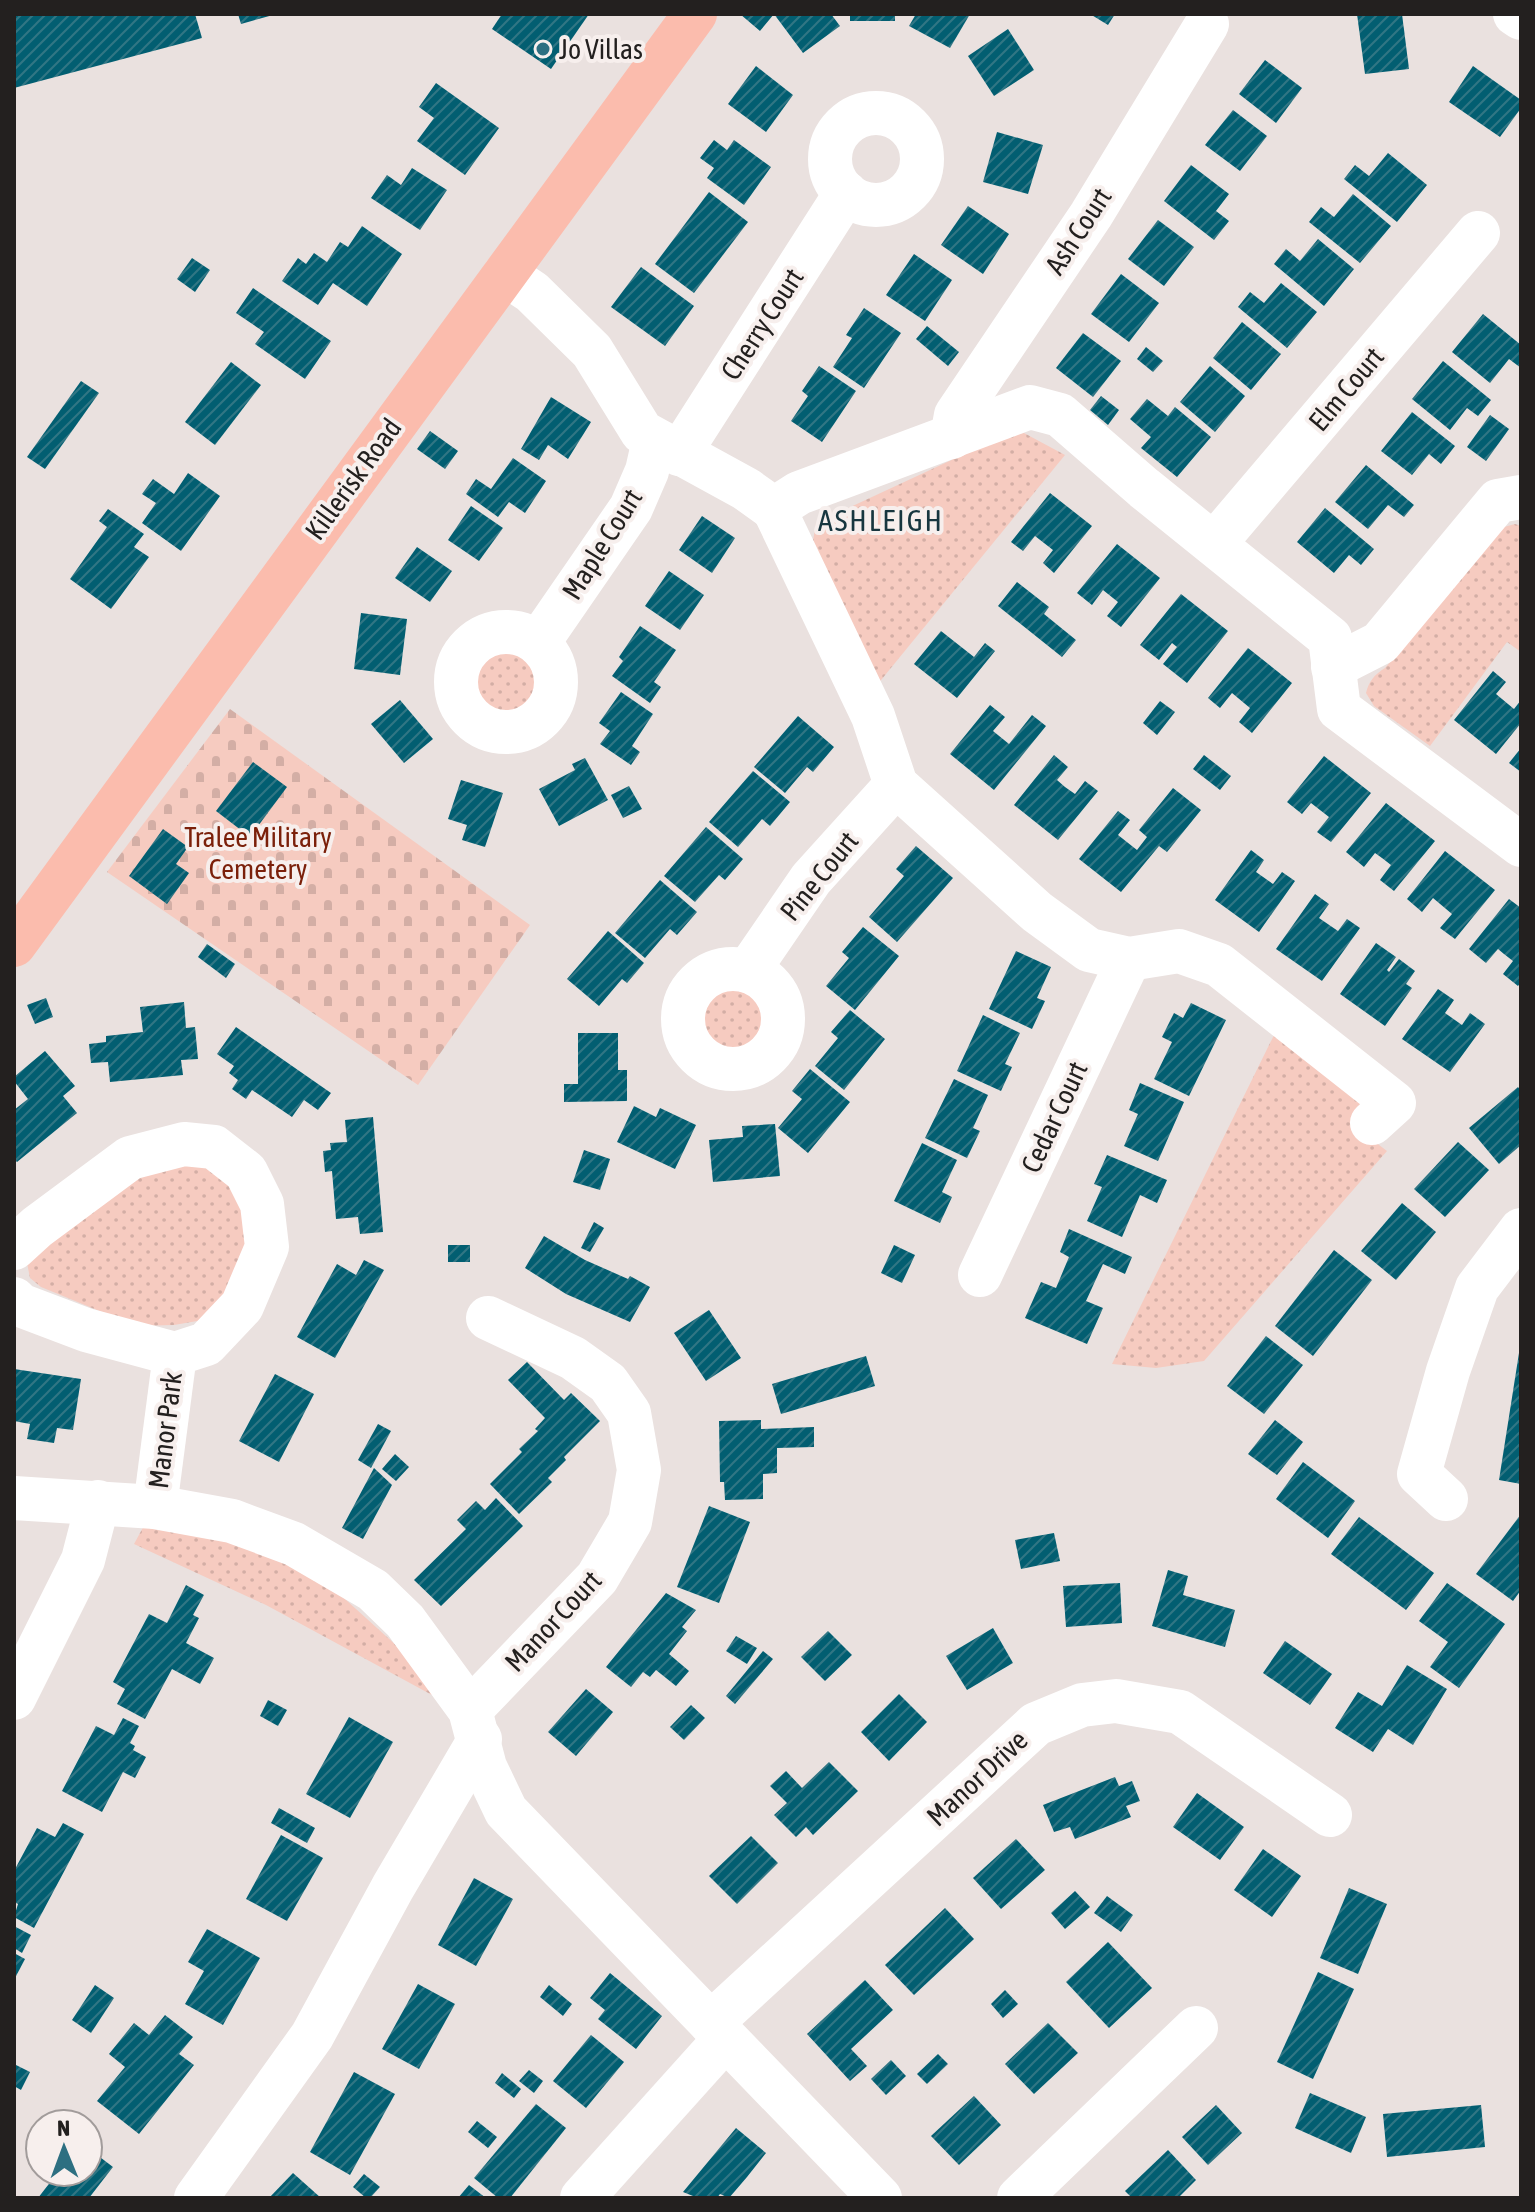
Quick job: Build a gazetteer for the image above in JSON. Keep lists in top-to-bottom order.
{
  "streets": {
    "main road": ["Killerisk Road"],
    "street": [
      "Ash Court",
      "Cherry Court",
      "Elm Court",
      "Maple Court",
      "Pine Court",
      "Cedar Court",
      "Manor Park",
      "Manor Court",
      "Manor Drive"
    ]
  },
  "crossings": [
    ["Cherry Court", "Maple Court"]
  ],
  "districts": ["ASHLEIGH"],
  "parks": ["Tralee Military Cemetery"],
  "places": ["Jo Villas"],
  "north": "top"
}
